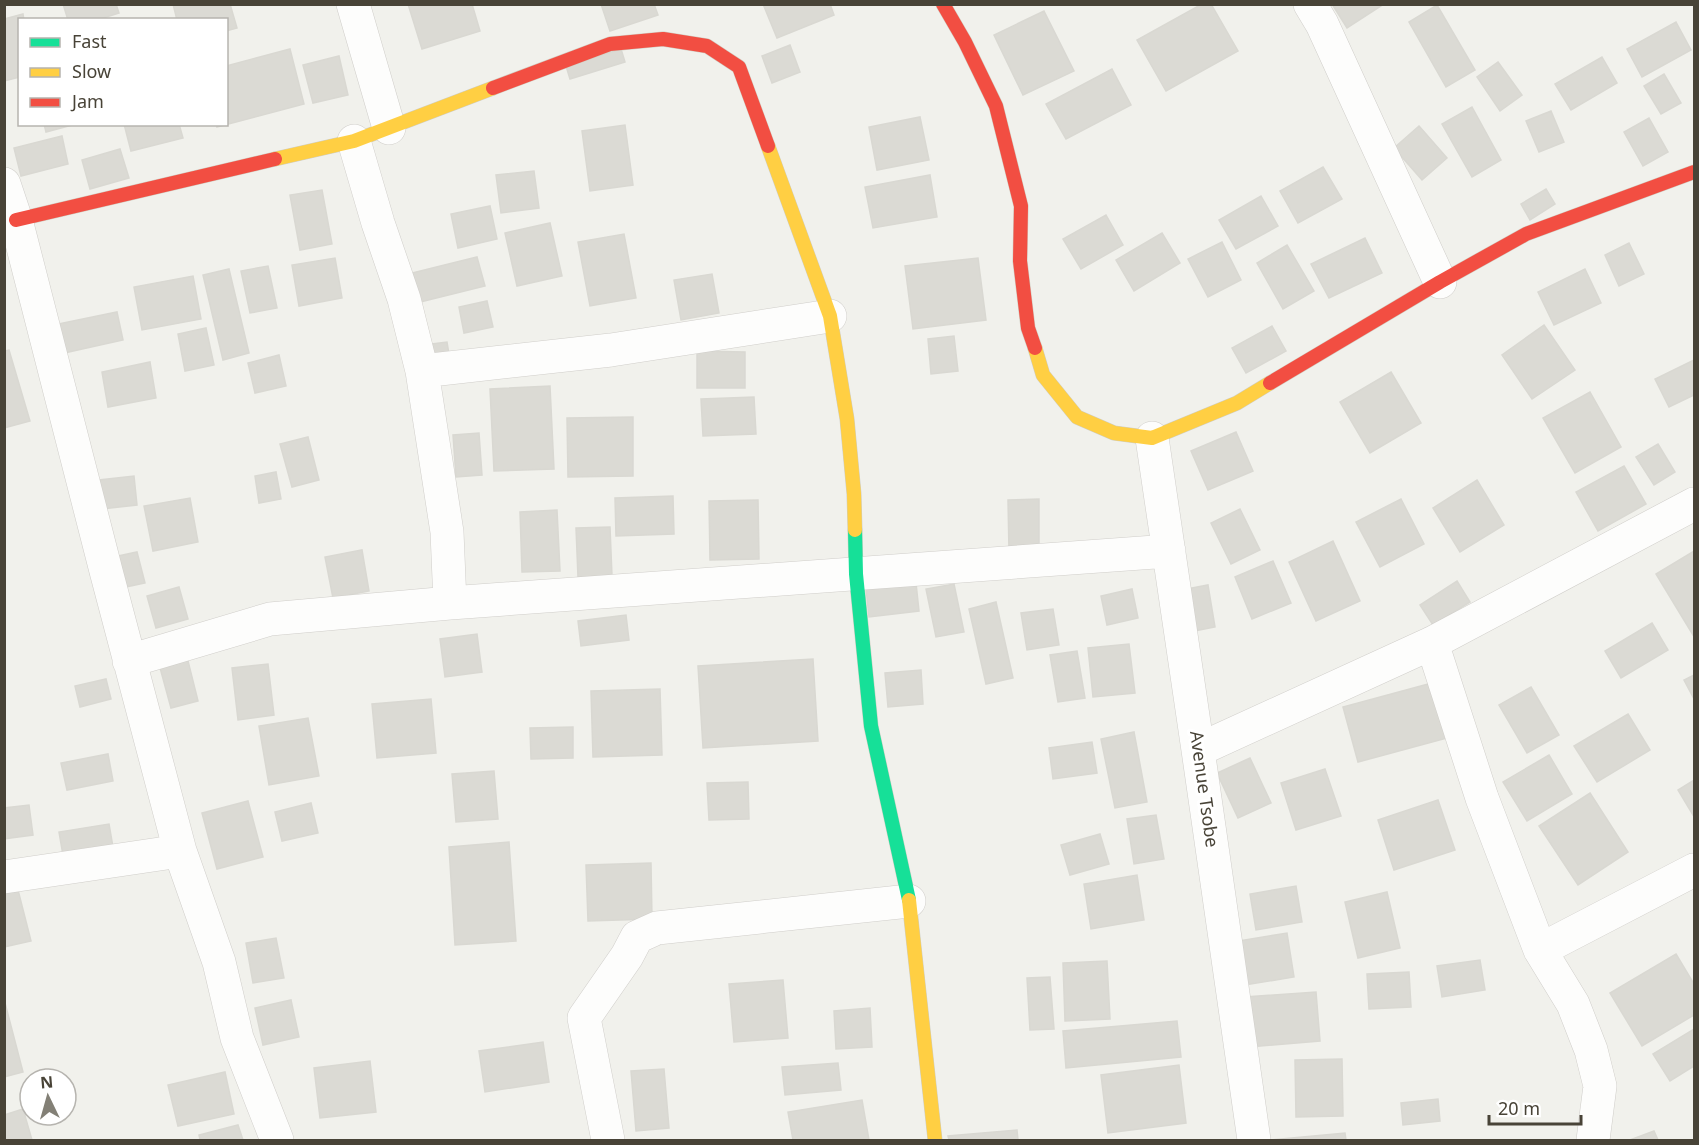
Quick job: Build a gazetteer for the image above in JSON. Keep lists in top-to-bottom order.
{
  "streets": {
    "street": ["Avenue Tsobe"]
  },
  "legend": ["Fast", "Slow", "Jam"],
  "scale_bar": "20 m",
  "north": "top"
}
